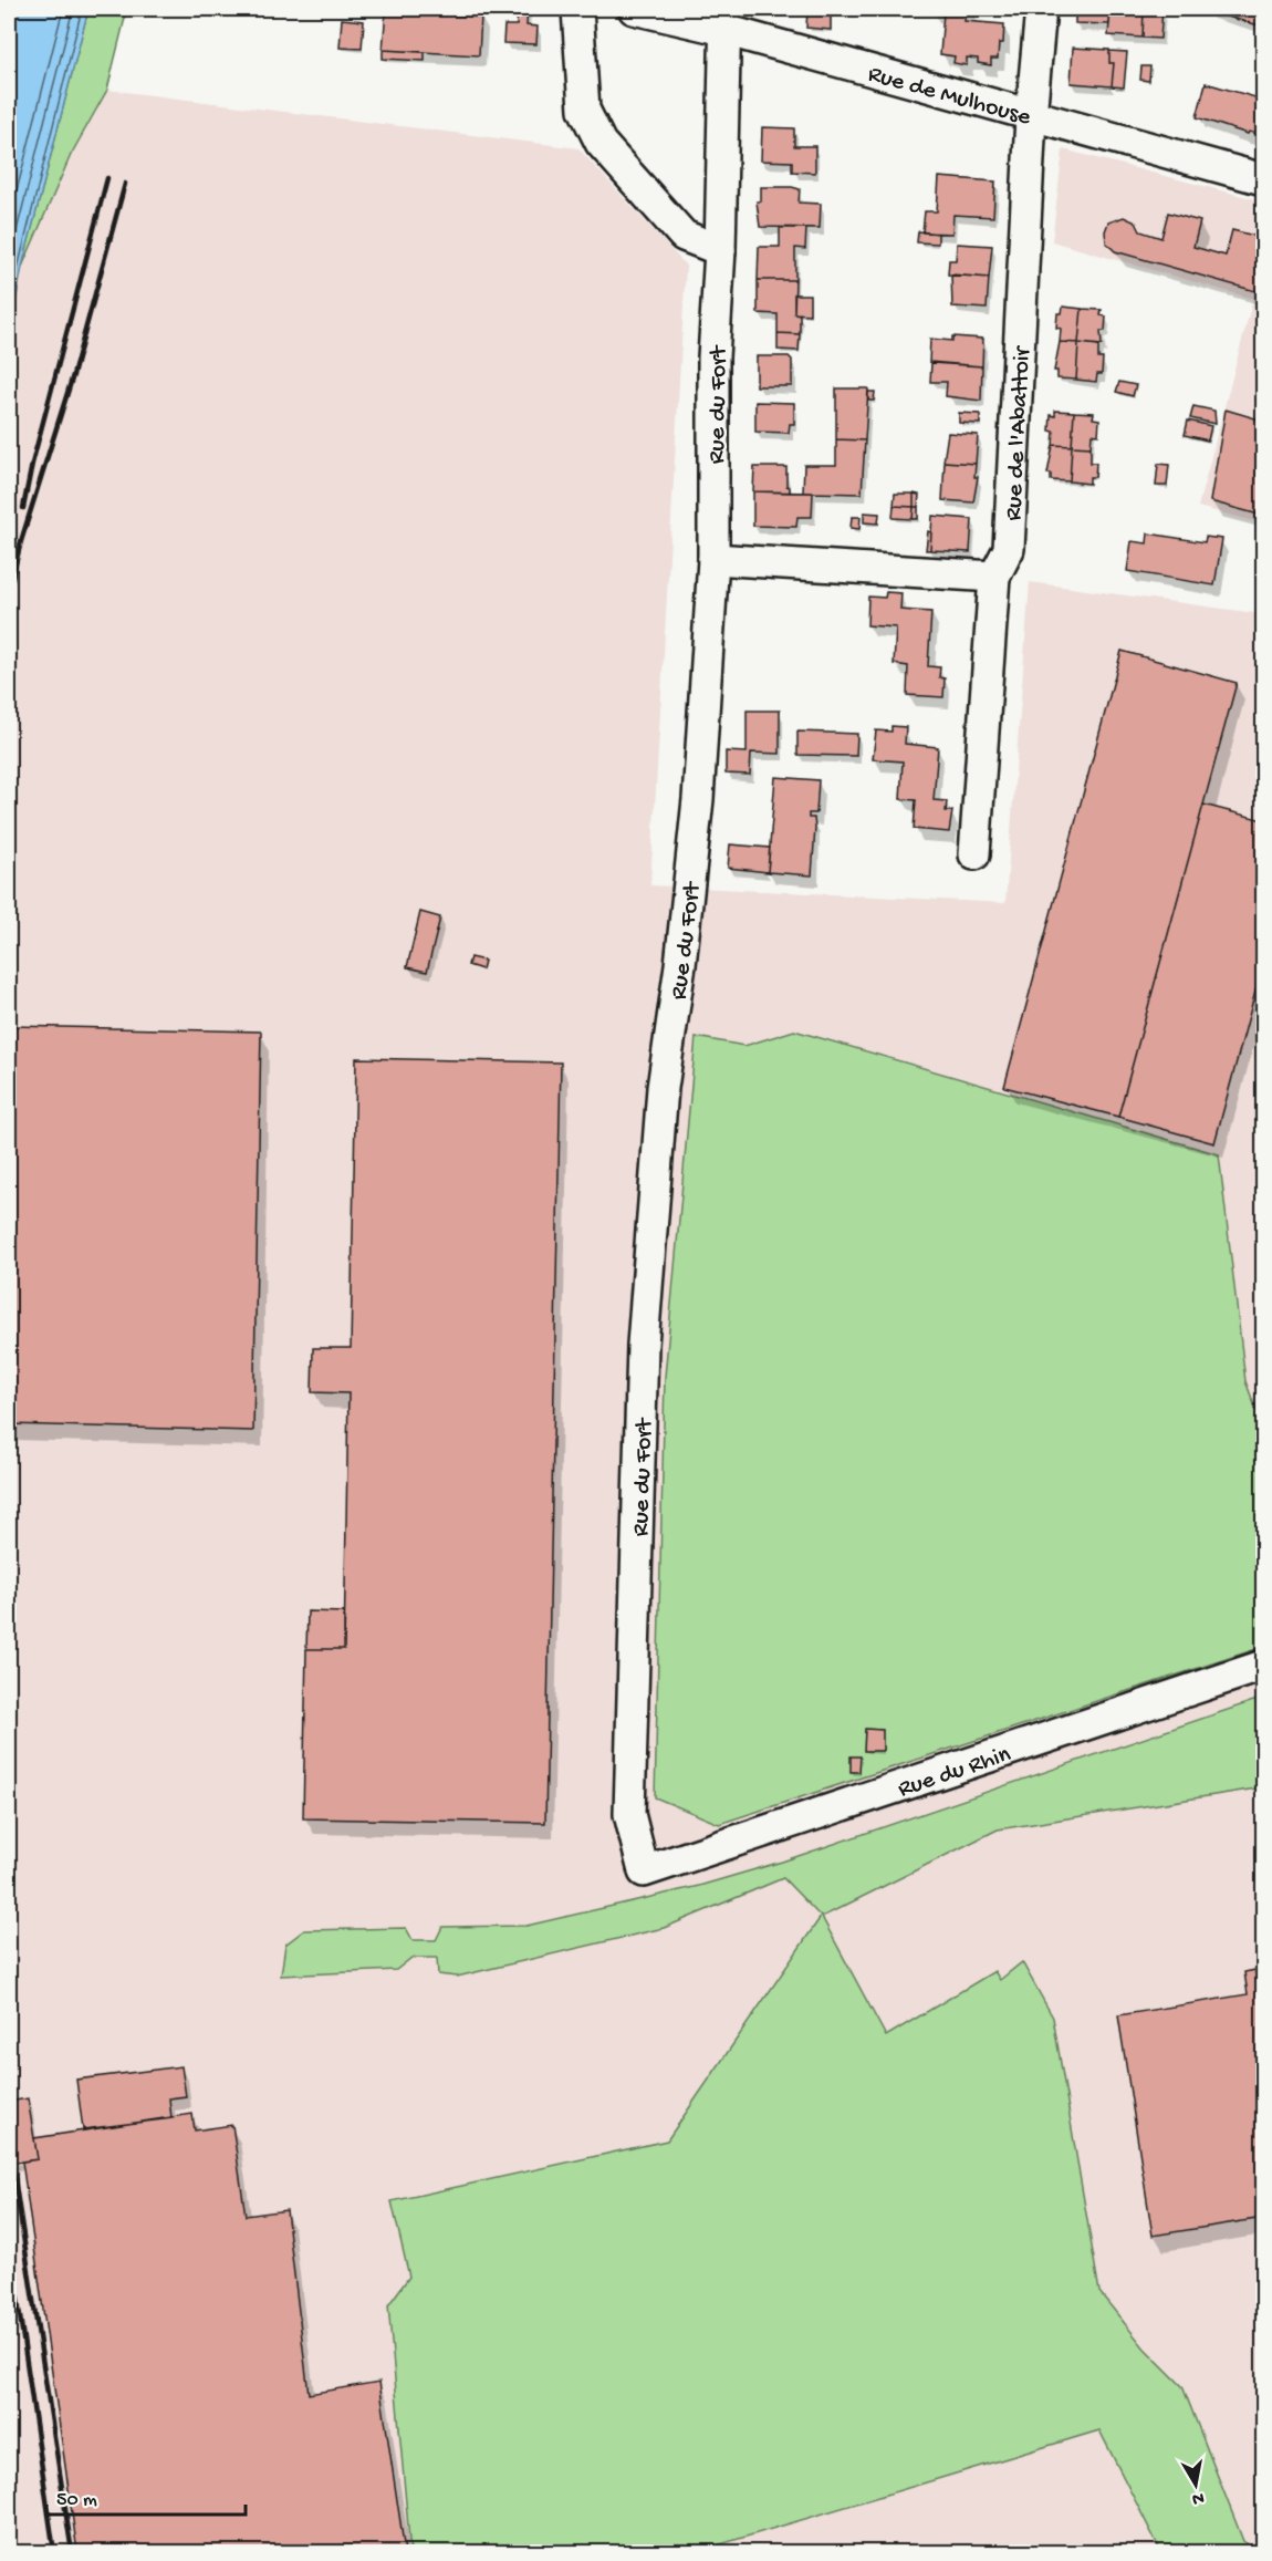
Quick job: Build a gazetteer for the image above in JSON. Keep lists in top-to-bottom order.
{
  "streets": {
    "street": [
      "Rue de Mulhouse",
      "Rue du Fort",
      "Rue de l'Abattoir",
      "Rue du Rhin"
    ]
  },
  "crossings": [
    ["Rue de Mulhouse", "Rue du Fort"],
    ["Rue de Mulhouse", "Rue de l'Abattoir"],
    ["Rue du Fort", "Rue du Rhin"]
  ],
  "scale_bar": "50 m",
  "north": "bottom"
}
